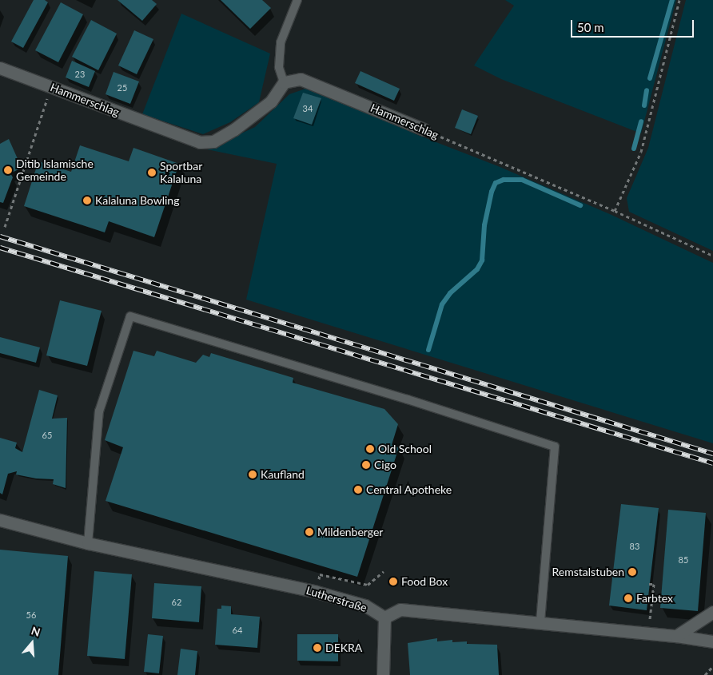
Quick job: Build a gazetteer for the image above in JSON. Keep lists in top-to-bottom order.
{
  "streets": {
    "street": ["Hammerschlag", "Lutherstraße"]
  },
  "places": [
    "Ditib Islamische Gemeinde",
    "Sportbar Kalaluna",
    "Kalaluna Bowling",
    "Old School",
    "Cigo",
    "Kaufland",
    "Central Apotheke",
    "Mildenberger",
    "Remstalstuben",
    "Food Box",
    "Farbtex",
    "DEKRA"
  ],
  "house_numbers": [
    "23",
    "25",
    "34",
    "65",
    "83",
    "85",
    "62",
    "56",
    "64"
  ],
  "scale_bar": "50 m",
  "north": "top"
}
